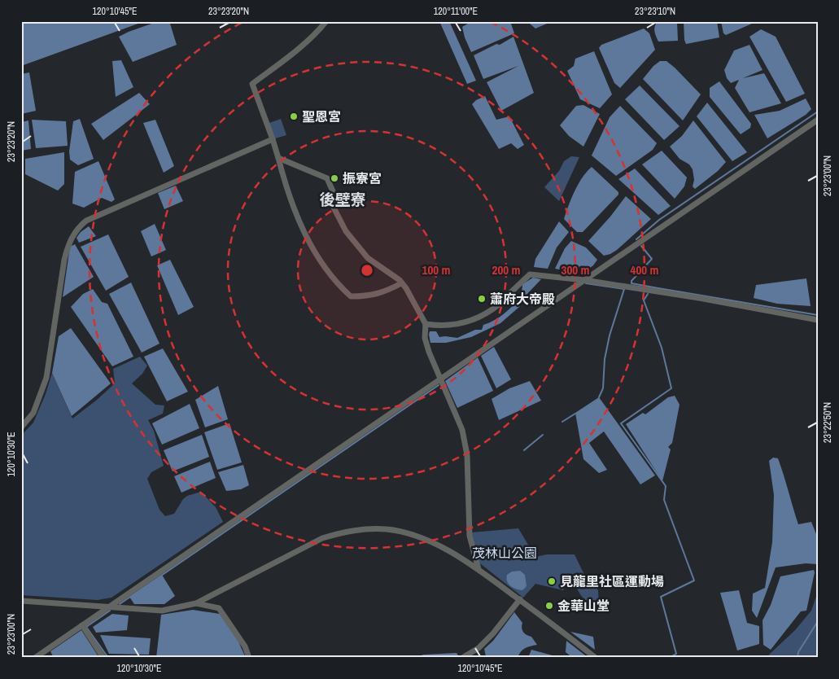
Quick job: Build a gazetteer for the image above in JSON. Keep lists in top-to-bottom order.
{
  "districts": ["後壁寮"],
  "parks": ["茂林山公園"],
  "places": [
    "聖恩宮",
    "振寮宮",
    "蕭府大帝殿",
    "見龍里社區運動場",
    "金華山堂"
  ],
  "coordinates": [
    "120°10'45\"E",
    "23°23'20\"N",
    "120°11'00\"E",
    "23°23'10\"N",
    "23°23'00\"N",
    "23°22'50\"N",
    "120°10'30\"E"
  ],
  "rings": [
    "100 m",
    "200 m",
    "300 m",
    "400 m"
  ]
}
